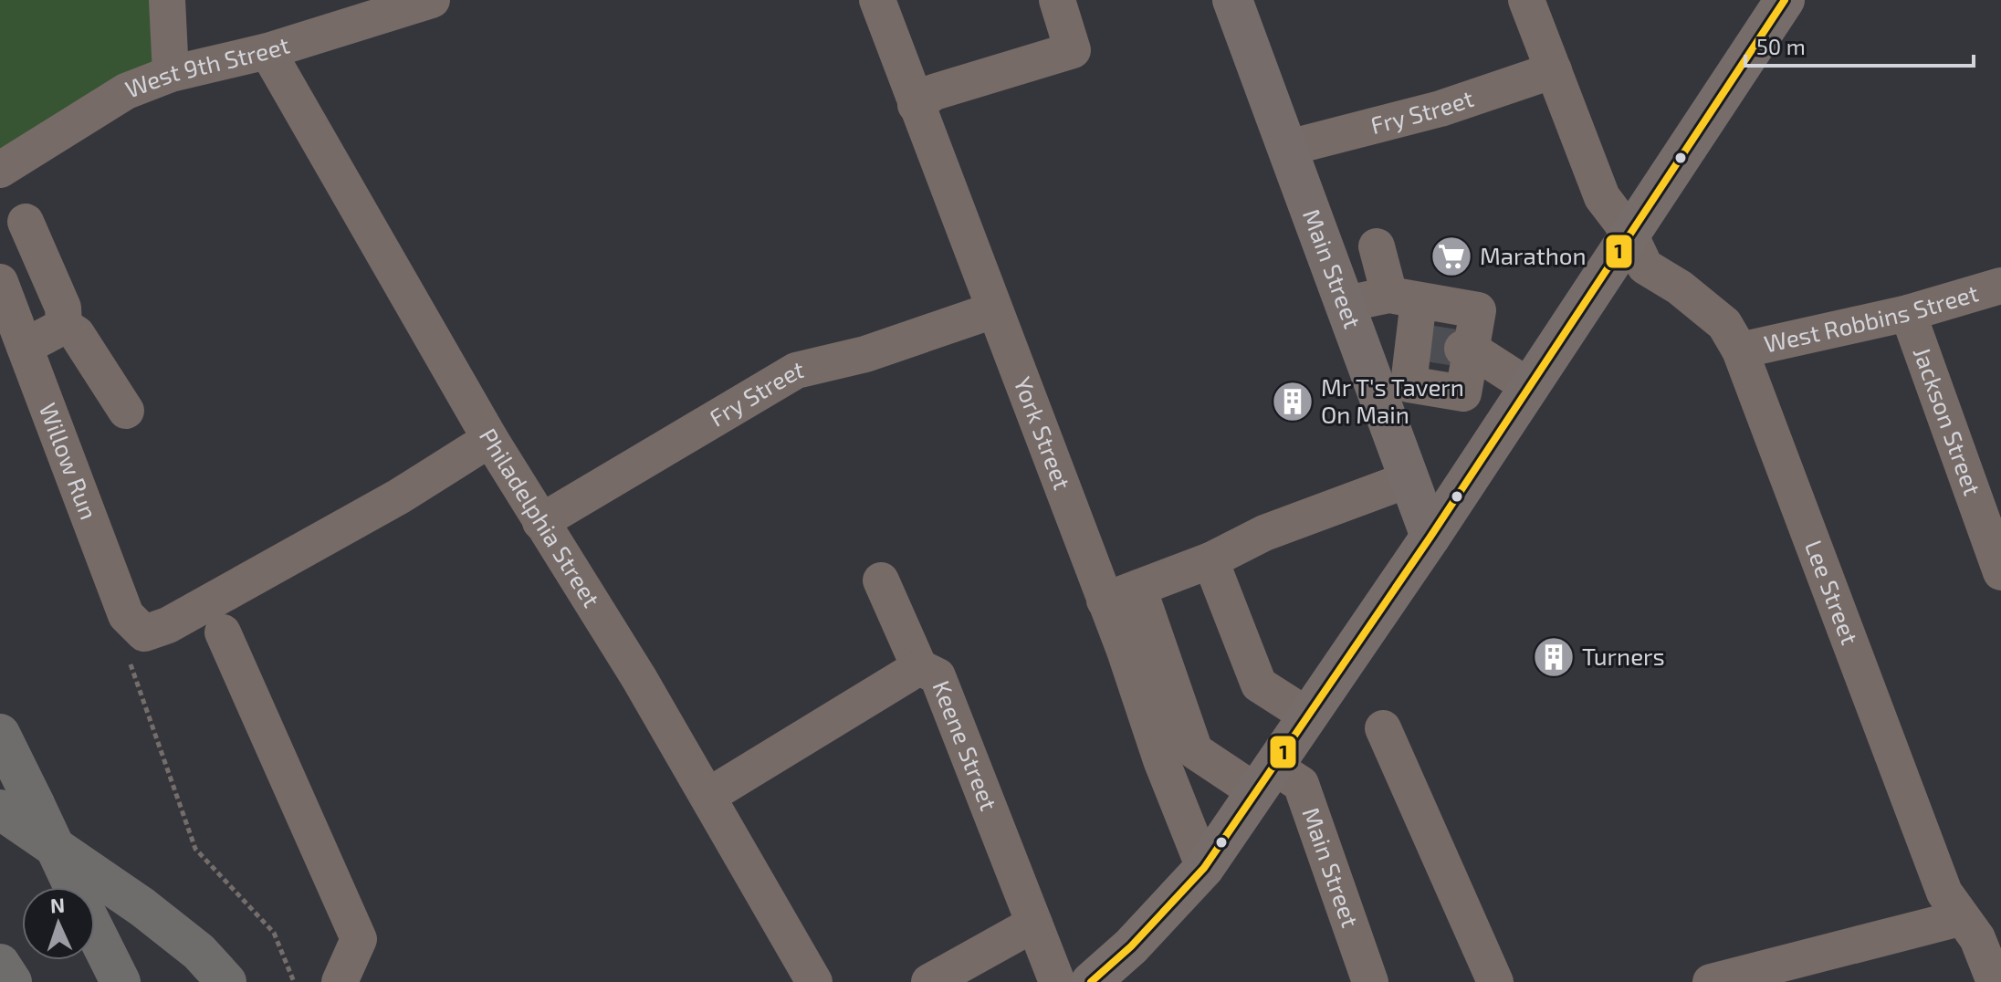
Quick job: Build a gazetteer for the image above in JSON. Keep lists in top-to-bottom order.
{
  "streets": {
    "main road": ["Main Street"],
    "street": [
      "West 9th Street",
      "Fry Street",
      "West Robbins Street",
      "Jackson Street",
      "York Street",
      "Willow Run",
      "Philadelphia Street",
      "Lee Street",
      "Keene Street"
    ]
  },
  "crossings": [
    ["West 9th Street", "Philadelphia Street"],
    ["Fry Street", "Main Street"],
    ["Fry Street", "York Street"],
    ["Fry Street", "Philadelphia Street"],
    ["Fry Street", "Lee Street"],
    ["Main Street", "York Street"],
    ["West Robbins Street", "Jackson Street"],
    ["West Robbins Street", "Lee Street"],
    ["Philadelphia Street", "Keene Street"]
  ],
  "places": {
    "supermarket": ["Marathon"],
    "building": ["Mr T's Tavern On Main", "Turners"]
  },
  "lines": ["transit line 1"],
  "scale_bar": "50 m",
  "north": "top"
}
